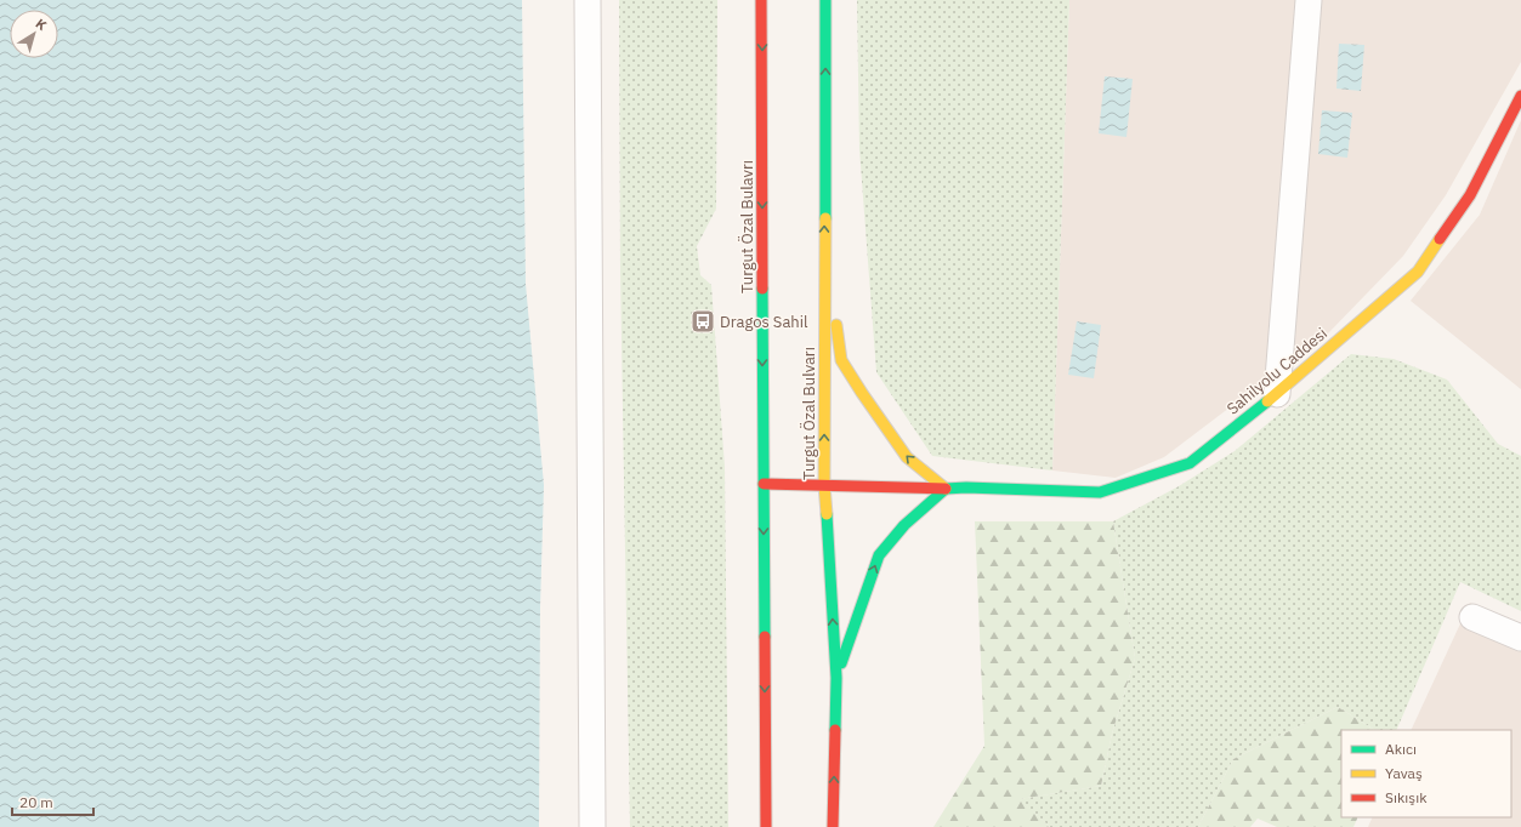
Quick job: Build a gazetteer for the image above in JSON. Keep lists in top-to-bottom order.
{
  "streets": {
    "main road": ["Turgut Özal Bulavrı", "Sahilyolu Caddesi", "Turgut Özal Bulvarı"]
  },
  "crossings": [
    ["Turgut Özal Bulavrı", "Sahilyolu Caddesi"],
    ["Sahilyolu Caddesi", "Turgut Özal Bulvarı"]
  ],
  "one_way": ["Turgut Özal Bulavrı"],
  "places": {
    "bus stop": ["Dragos Sahil"]
  },
  "legend": ["Akıcı", "Yavaş", "Sıkışık"],
  "scale_bar": "20 m",
  "north": "top right"
}
